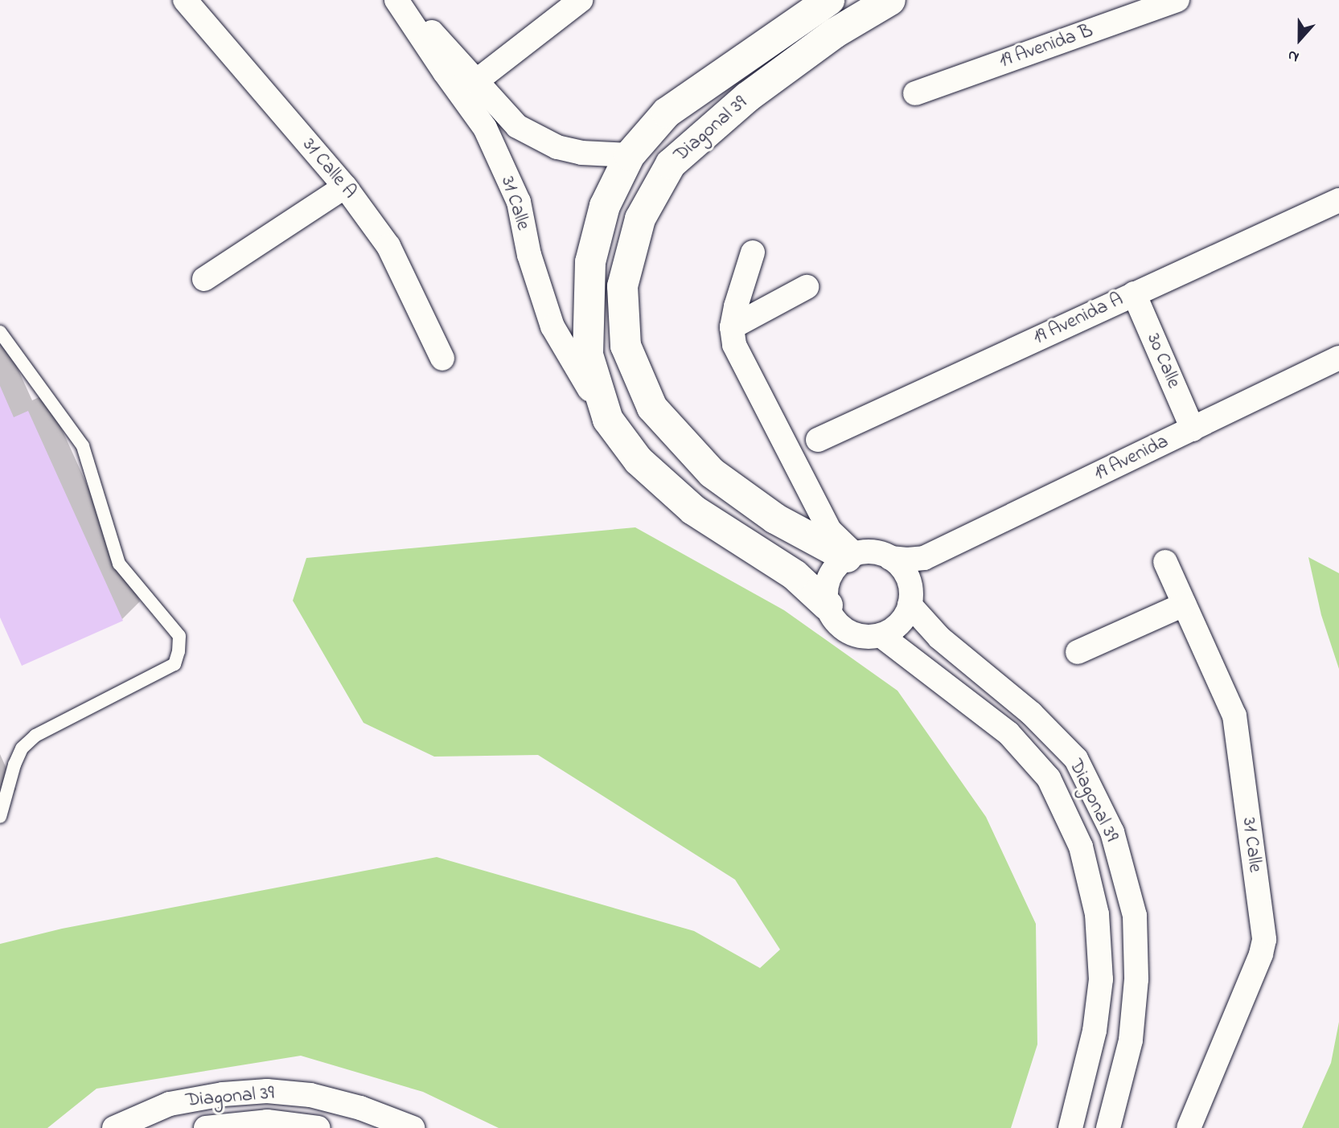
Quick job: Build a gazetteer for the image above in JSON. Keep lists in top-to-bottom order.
{
  "streets": {
    "street": [
      "19 Avenida B",
      "Diagonal 39",
      "31 Calle A",
      "31 Calle",
      "19 Avenida A",
      "30 Calle",
      "19 Avenida"
    ]
  },
  "crossings": [
    ["Diagonal 39", "31 Calle"],
    ["Diagonal 39", "19 Avenida"],
    ["19 Avenida A", "30 Calle"],
    ["30 Calle", "19 Avenida"]
  ],
  "north": "bottom"
}
